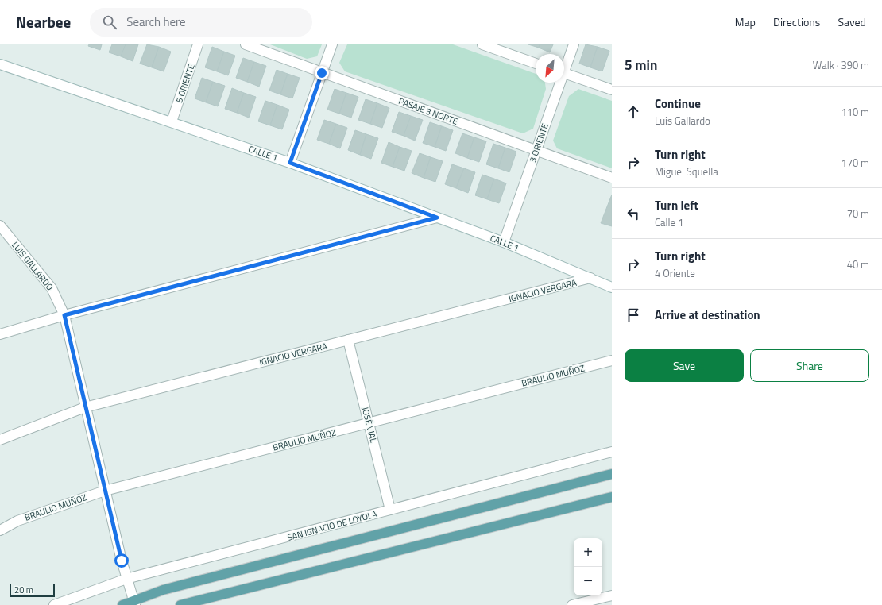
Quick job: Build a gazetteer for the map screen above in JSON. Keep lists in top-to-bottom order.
{
  "streets": {
    "street": [
      "5 ORIENTE",
      "PASAJE 3 NORTE",
      "3 ORIENTE",
      "CALLE 1",
      "LUIS GALLARDO",
      "IGNACIO VERGARA",
      "BRAULIO MUÑOZ",
      "JOSÉ VIAL",
      "SAN IGNACIO DE LOYOLA"
    ]
  },
  "crossings": [
    ["5 ORIENTE", "CALLE 1"],
    ["PASAJE 3 NORTE", "3 ORIENTE"],
    ["3 ORIENTE", "CALLE 1"],
    ["CALLE 1", "IGNACIO VERGARA"],
    ["LUIS GALLARDO", "IGNACIO VERGARA"],
    ["LUIS GALLARDO", "BRAULIO MUÑOZ"],
    ["LUIS GALLARDO", "SAN IGNACIO DE LOYOLA"],
    ["IGNACIO VERGARA", "JOSÉ VIAL"],
    ["BRAULIO MUÑOZ", "JOSÉ VIAL"],
    ["JOSÉ VIAL", "SAN IGNACIO DE LOYOLA"]
  ],
  "scale_bar": "20 m",
  "north": "bottom left",
  "page": {
    "header": "Nearbee",
    "search": "Search here",
    "nav": ["Map", "Directions", "Saved"],
    "heading": ["5 min", "Walk · 390 m"],
    "list": [
      ["Continue", "Luis Gallardo", "110 m"],
      ["Turn right", "Miguel Squella", "170 m"],
      ["Turn left", "Calle 1", "70 m"],
      ["Turn right", "4 Oriente", "40 m"],
      "Arrive at destination"
    ],
    "buttons": ["Save", "Share"],
    "map_buttons": ["+", "−"],
    "scale": "20 m"
  }
}
